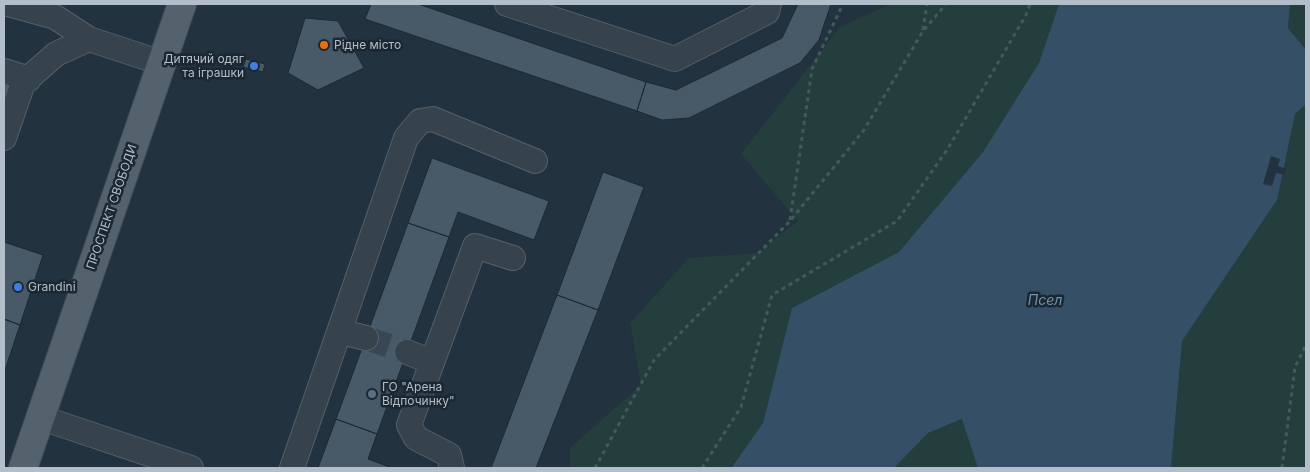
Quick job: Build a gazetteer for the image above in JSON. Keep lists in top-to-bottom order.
{
  "streets": {
    "main road": ["ПРОСПЕКТ СВОБОДИ"]
  },
  "water": ["Псел"],
  "places": [
    "Рідне місто",
    "Дитячий одяг та іграшки",
    "Grandini",
    "ГО \"Арена Відпочинку\""
  ]
}
